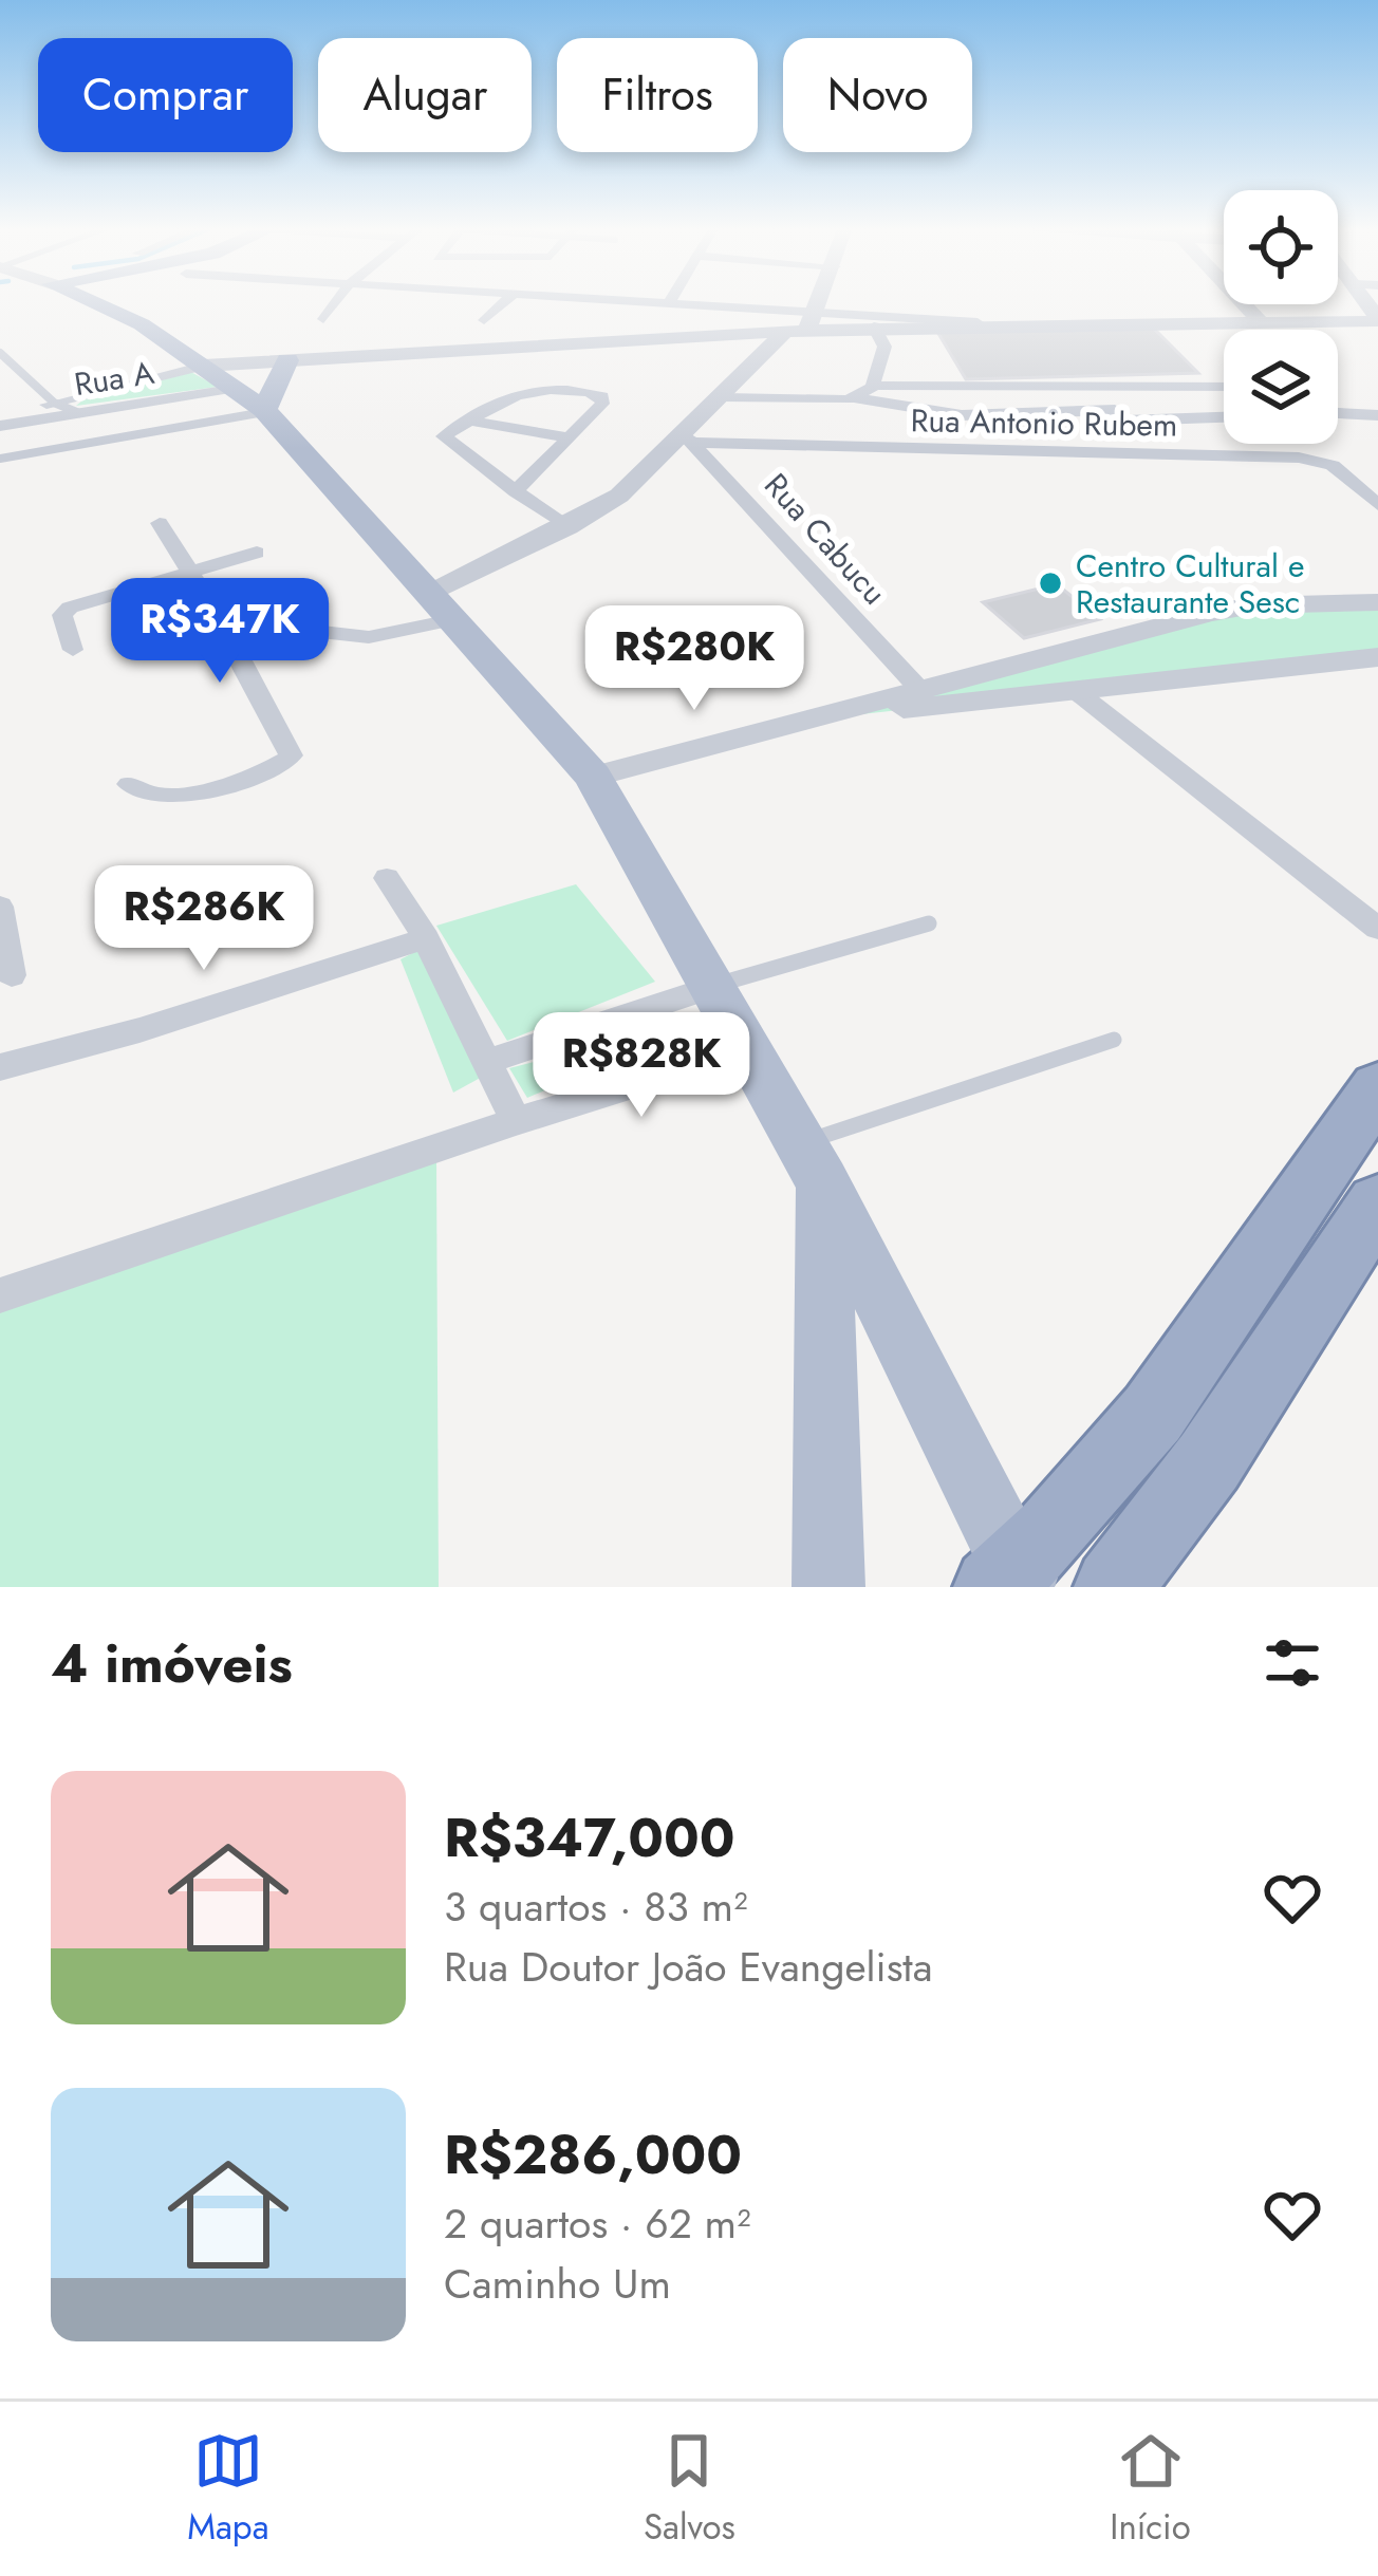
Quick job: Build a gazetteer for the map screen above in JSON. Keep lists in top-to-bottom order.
{
  "streets": {
    "street": ["Rua A", "Rua Antonio Rubem", "Rua Cabucu"]
  },
  "crossings": [
    ["Rua Antonio Rubem", "Rua Cabucu"]
  ],
  "places": ["Centro Cultural e Restaurante Sesc"],
  "page": {
    "chip": [
      "Comprar",
      "Alugar",
      "Filtros",
      "Novo"
    ],
    "price": [
      "R$347K",
      "R$280K",
      "R$286K",
      "R$828K"
    ],
    "heading": "4 imóveis",
    "list": [
      {
        "name": "R$347,000",
        "note": "3 quartos · 83 m² · Rua Doutor João Evangelista"
      },
      {
        "name": "R$286,000",
        "note": "2 quartos · 62 m² · Caminho Um"
      }
    ],
    "tabs": ["Mapa", "Salvos", "Início"]
  }
}
